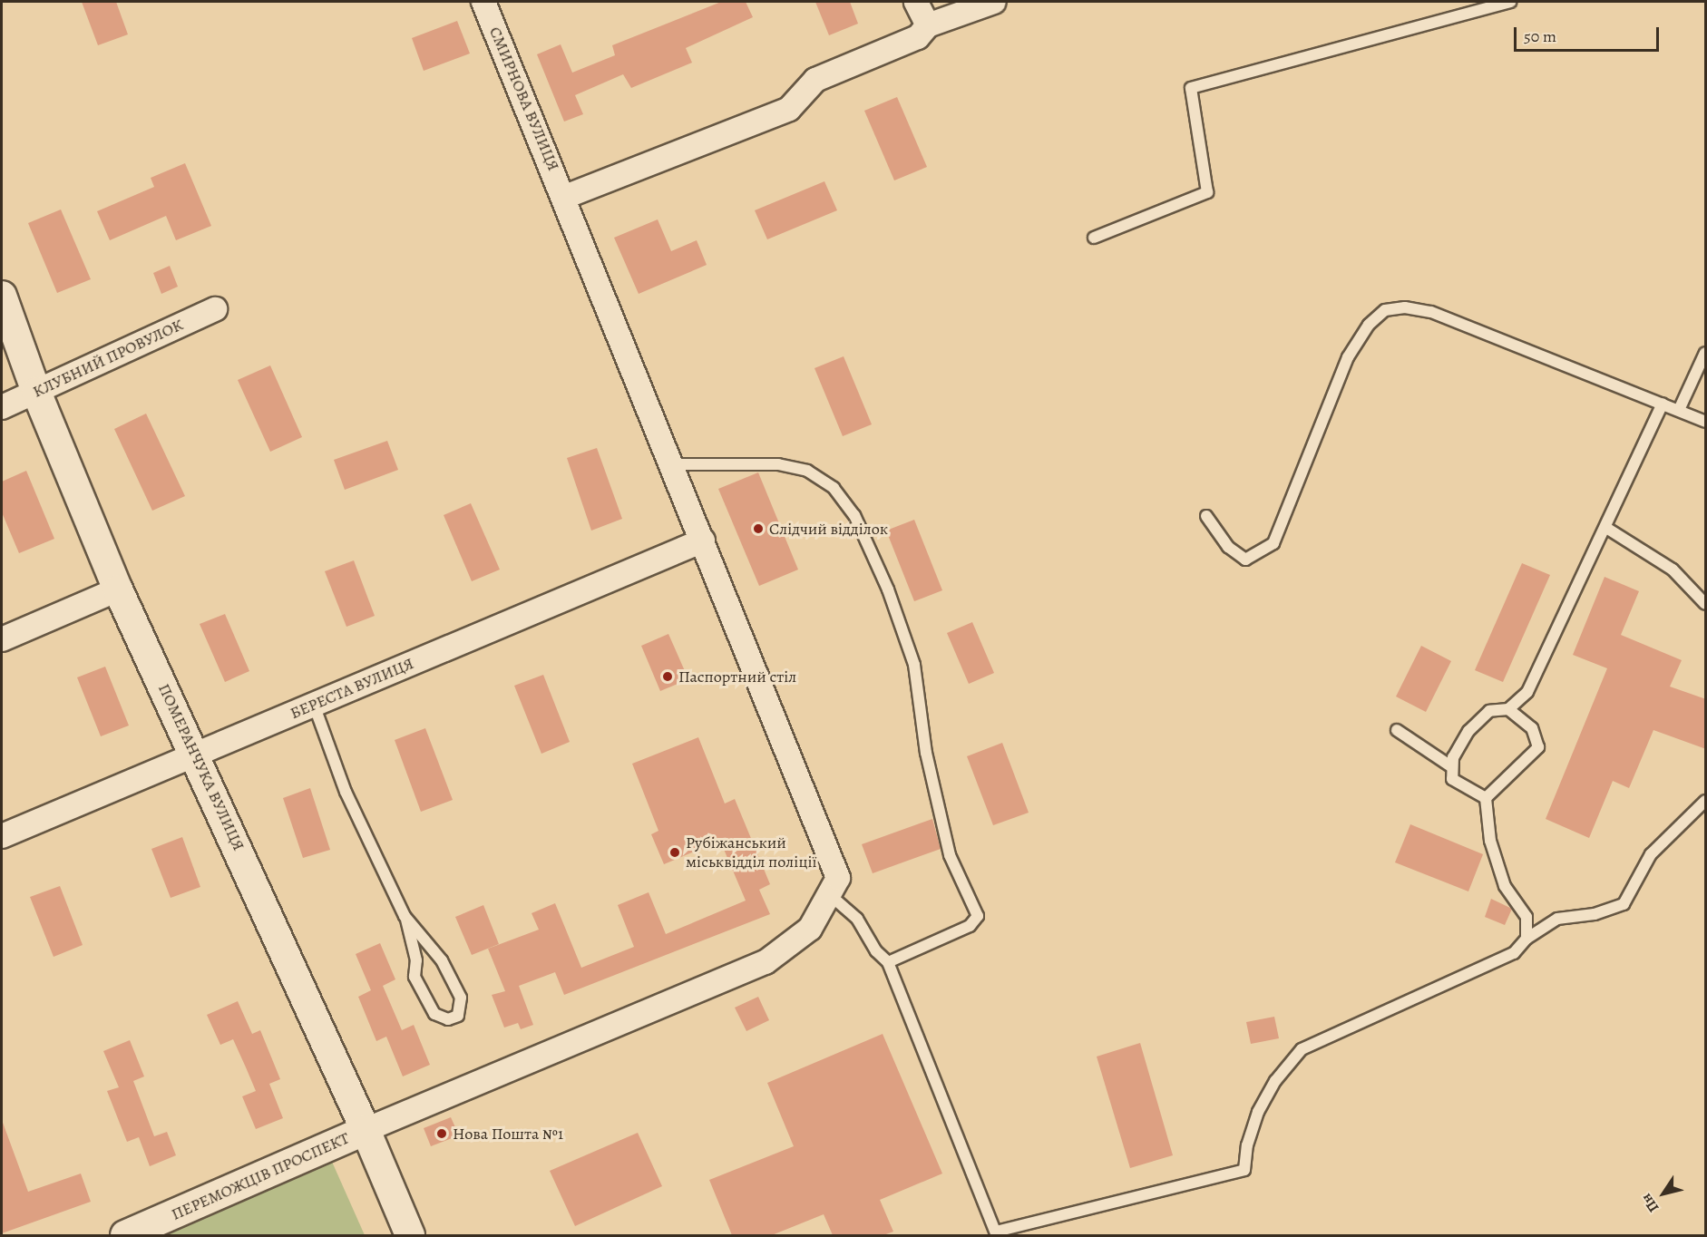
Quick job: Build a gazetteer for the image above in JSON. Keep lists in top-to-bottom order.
{
  "streets": {
    "street": [
      "СМИРНОВА ВУЛИЦЯ",
      "КЛУБНИЙ ПРОВУЛОК",
      "БЕРЕСТА ВУЛИЦЯ",
      "ПОМЕРАНЧУКА ВУЛИЦЯ",
      "ПЕРЕМОЖЦІВ ПРОСПЕКТ"
    ]
  },
  "crossings": [
    ["СМИРНОВА ВУЛИЦЯ", "БЕРЕСТА ВУЛИЦЯ"],
    ["КЛУБНИЙ ПРОВУЛОК", "ПОМЕРАНЧУКА ВУЛИЦЯ"],
    ["БЕРЕСТА ВУЛИЦЯ", "ПОМЕРАНЧУКА ВУЛИЦЯ"],
    ["ПОМЕРАНЧУКА ВУЛИЦЯ", "ПЕРЕМОЖЦІВ ПРОСПЕКТ"]
  ],
  "places": [
    "Слідчий відділок",
    "Паспортний стіл",
    "Рубіжанський міськвідділ поліції",
    "Нова Пошта №1"
  ],
  "scale_bar": "50 m",
  "north": "bottom left"
}
